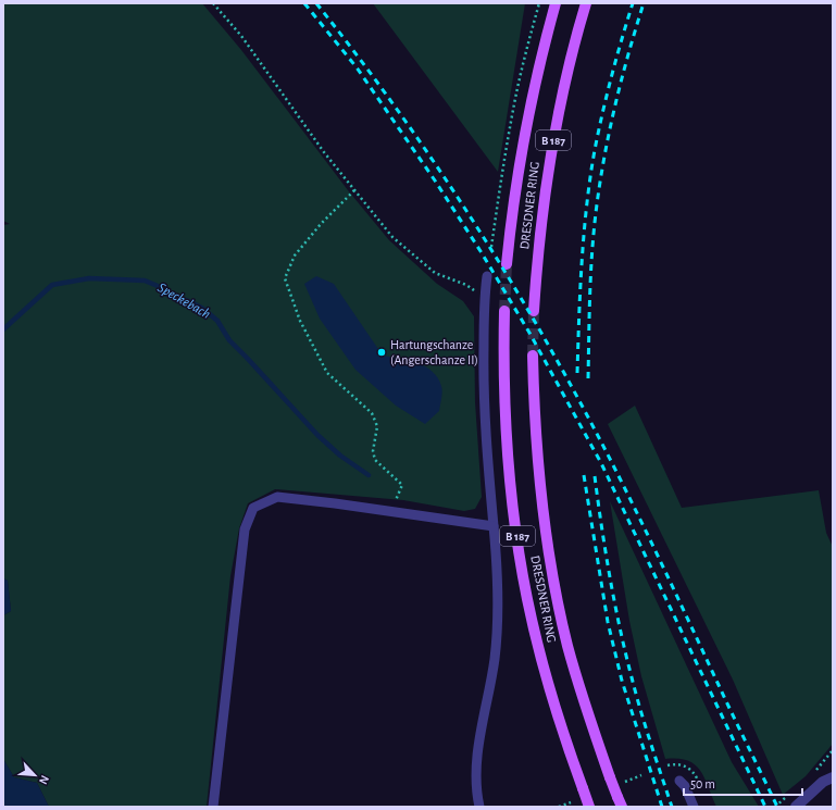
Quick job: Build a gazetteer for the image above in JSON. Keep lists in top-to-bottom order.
{
  "streets": {
    "main road": ["B 187", "DRESDNER RING"]
  },
  "water": ["Speckebach"],
  "places": ["Hartungschanze (Angerschanze II)"],
  "scale_bar": "50 m",
  "north": "bottom right"
}
